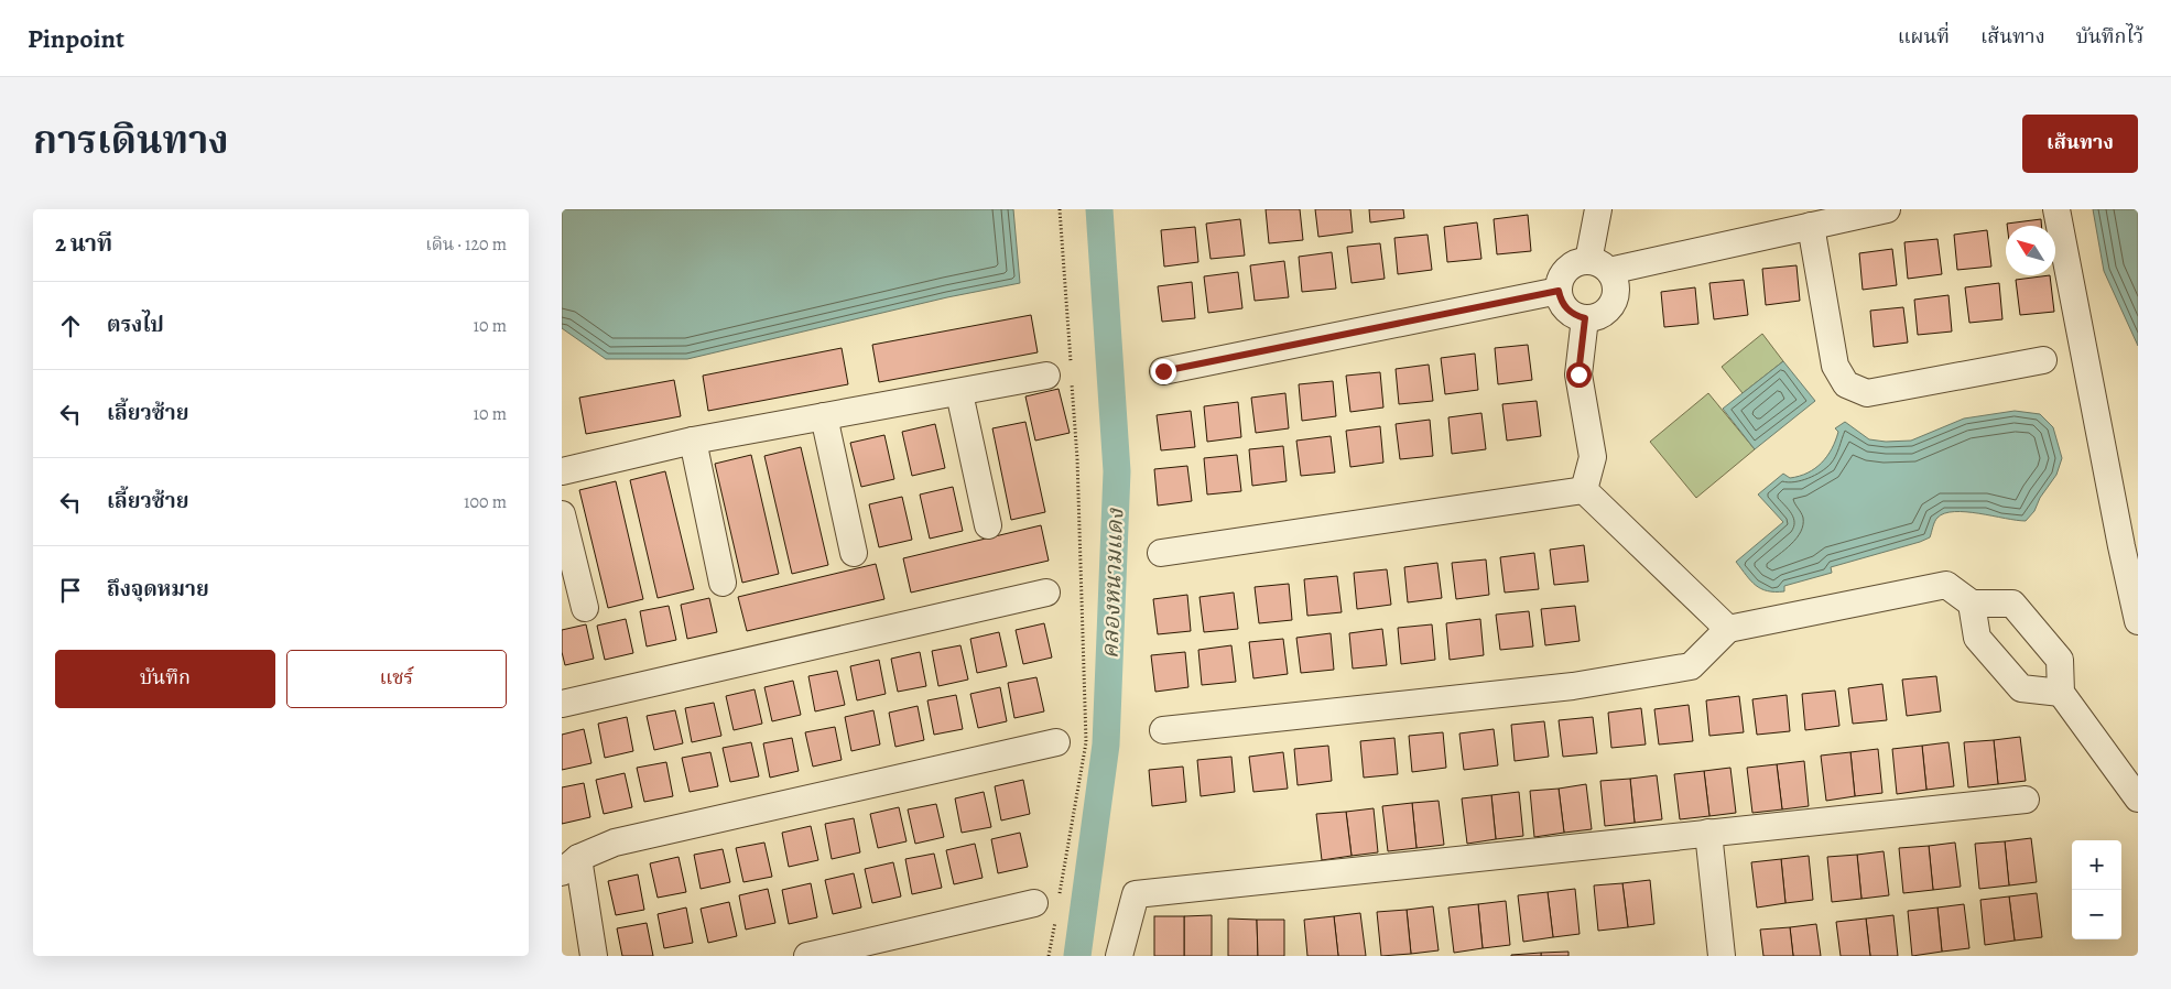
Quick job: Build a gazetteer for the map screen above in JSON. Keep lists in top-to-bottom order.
{
  "water": ["คลองหนามแดง"],
  "north": "top left",
  "page": {
    "header": "Pinpoint",
    "nav": ["แผนที่", "เส้นทาง", "บันทึกไว้"],
    "title": "การเดินทาง",
    "buttons": [
      "เส้นทาง",
      ["บันทึก", "แชร์"]
    ],
    "heading": ["2 นาที", "เดิน · 120 m"],
    "list": [
      ["ตรงไป", "10 m"],
      ["เลี้ยวซ้าย", "10 m"],
      ["เลี้ยวซ้าย", "100 m"],
      "ถึงจุดหมาย"
    ],
    "map_buttons": ["+", "−"]
  }
}
